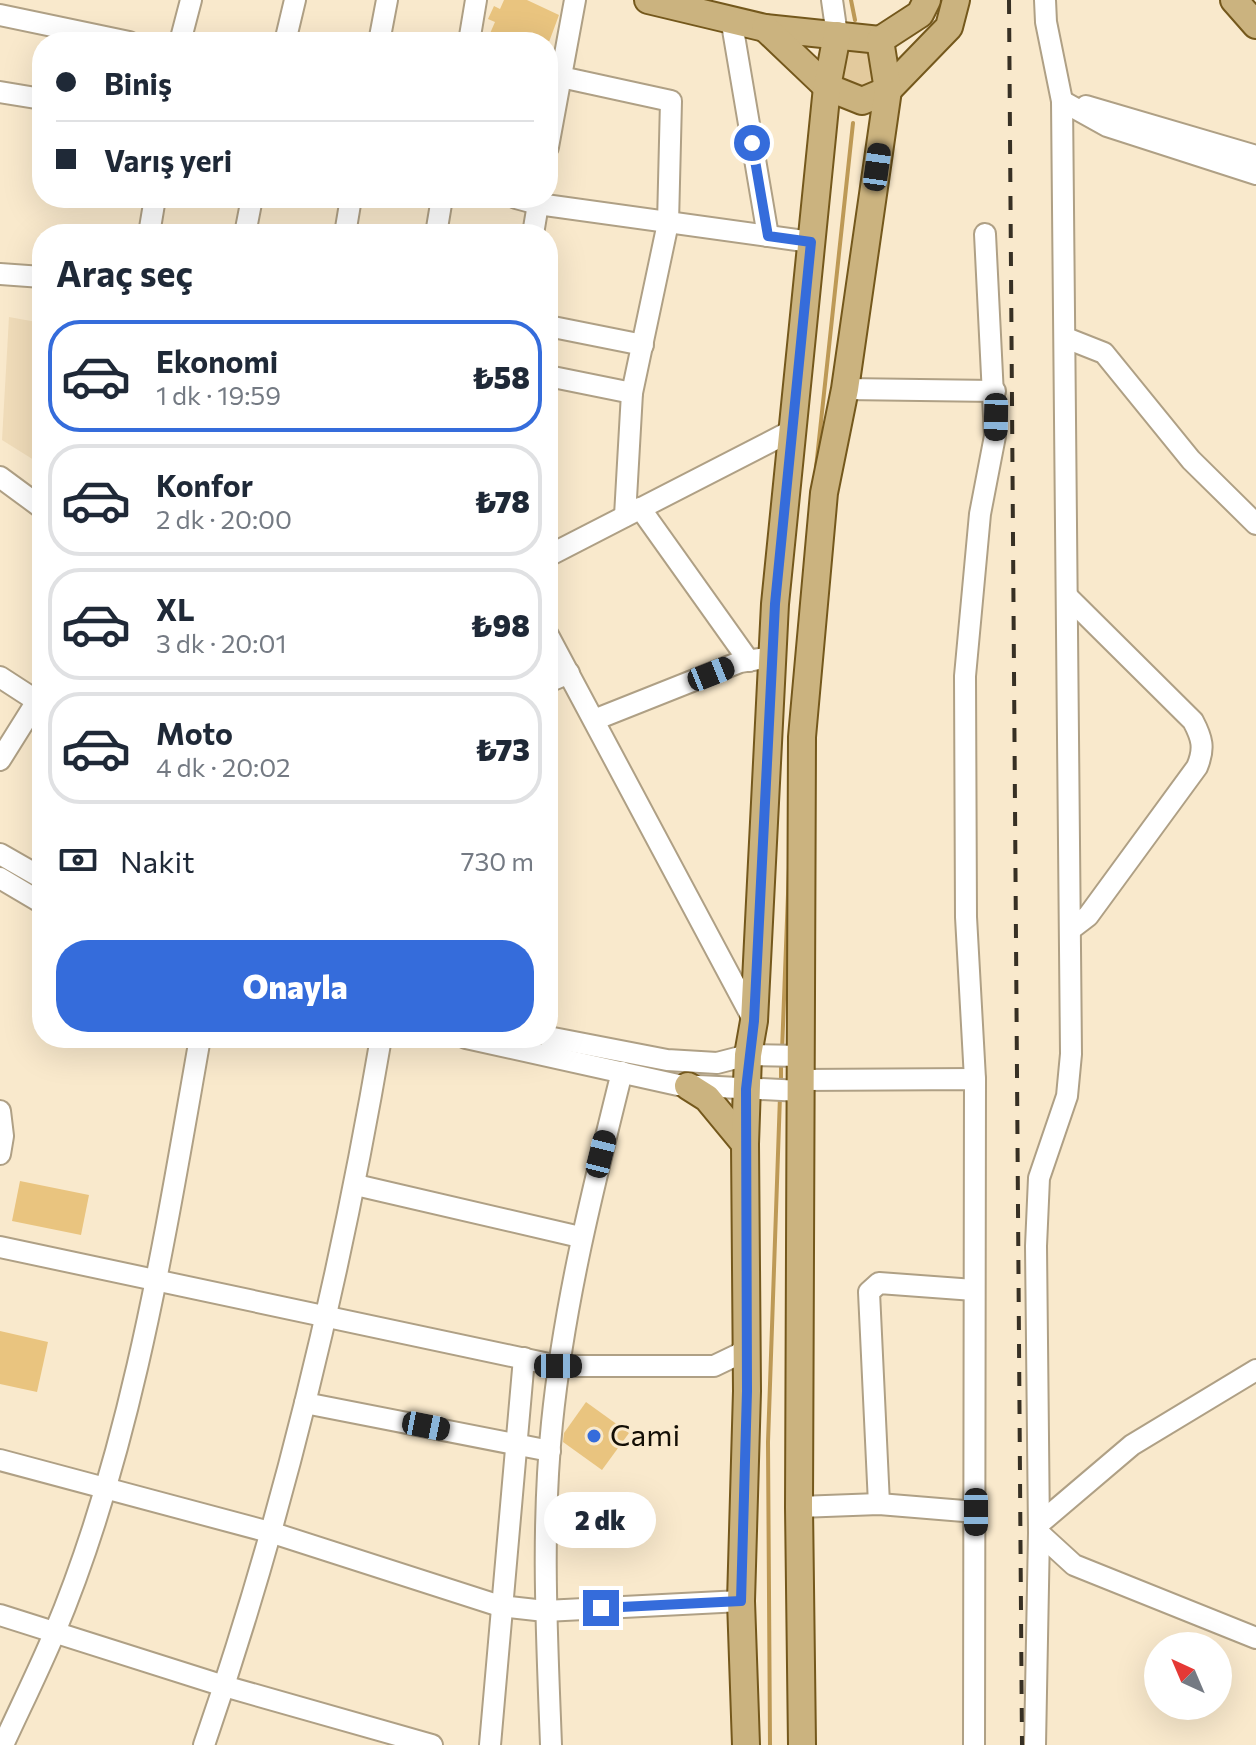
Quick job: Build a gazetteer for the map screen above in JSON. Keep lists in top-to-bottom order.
{
  "places": ["Cami"],
  "north": "top left",
  "page": {
    "banner": ["Biniş", "Varış yeri"],
    "heading": "Araç seç",
    "list": [
      {
        "name": "Ekonomi",
        "note": "1 dk · 19:59",
        "value": "₺58"
      },
      {
        "name": "Konfor",
        "note": "2 dk · 20:00",
        "value": "₺78"
      },
      {
        "name": "XL",
        "note": "3 dk · 20:01",
        "value": "₺98"
      },
      {
        "name": "Moto",
        "note": "4 dk · 20:02",
        "value": "₺73"
      }
    ],
    "pay": ["Nakit", "730 m"],
    "buttons": "Onayla",
    "bubble": "2 dk"
  }
}
